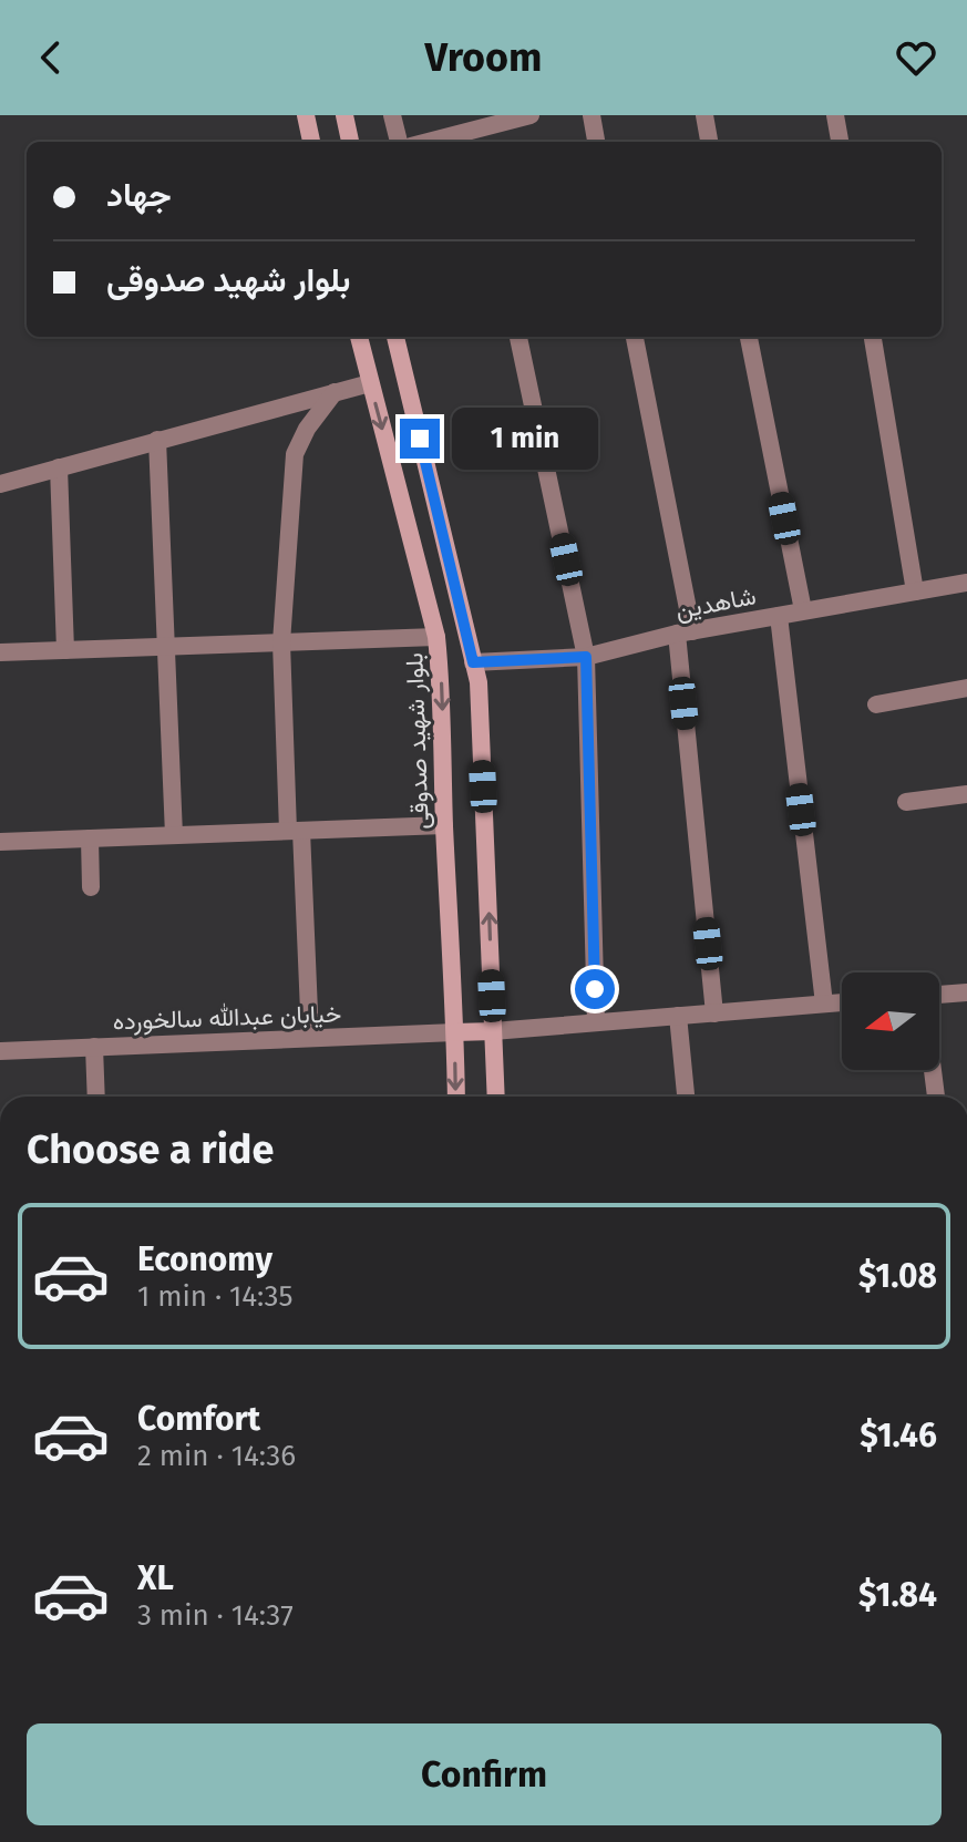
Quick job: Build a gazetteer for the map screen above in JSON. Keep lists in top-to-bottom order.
{
  "streets": {
    "main road": ["بلوار شهید صدوقی"],
    "street": ["شاهدین", "خیابان عبدالله سالخورده"]
  },
  "crossings": [
    ["بلوار شهید صدوقی", "خیابان عبدالله سالخورده"]
  ],
  "north": "left",
  "page": {
    "header": "Vroom",
    "banner": ["جهاد", "بلوار شهید صدوقی"],
    "bubble": "1 min",
    "heading": "Choose a ride",
    "list": [
      {
        "name": "Economy",
        "note": "1 min · 14:35",
        "value": "$1.08"
      },
      {
        "name": "Comfort",
        "note": "2 min · 14:36",
        "value": "$1.46"
      },
      {
        "name": "XL",
        "note": "3 min · 14:37",
        "value": "$1.84"
      }
    ],
    "buttons": "Confirm"
  }
}
